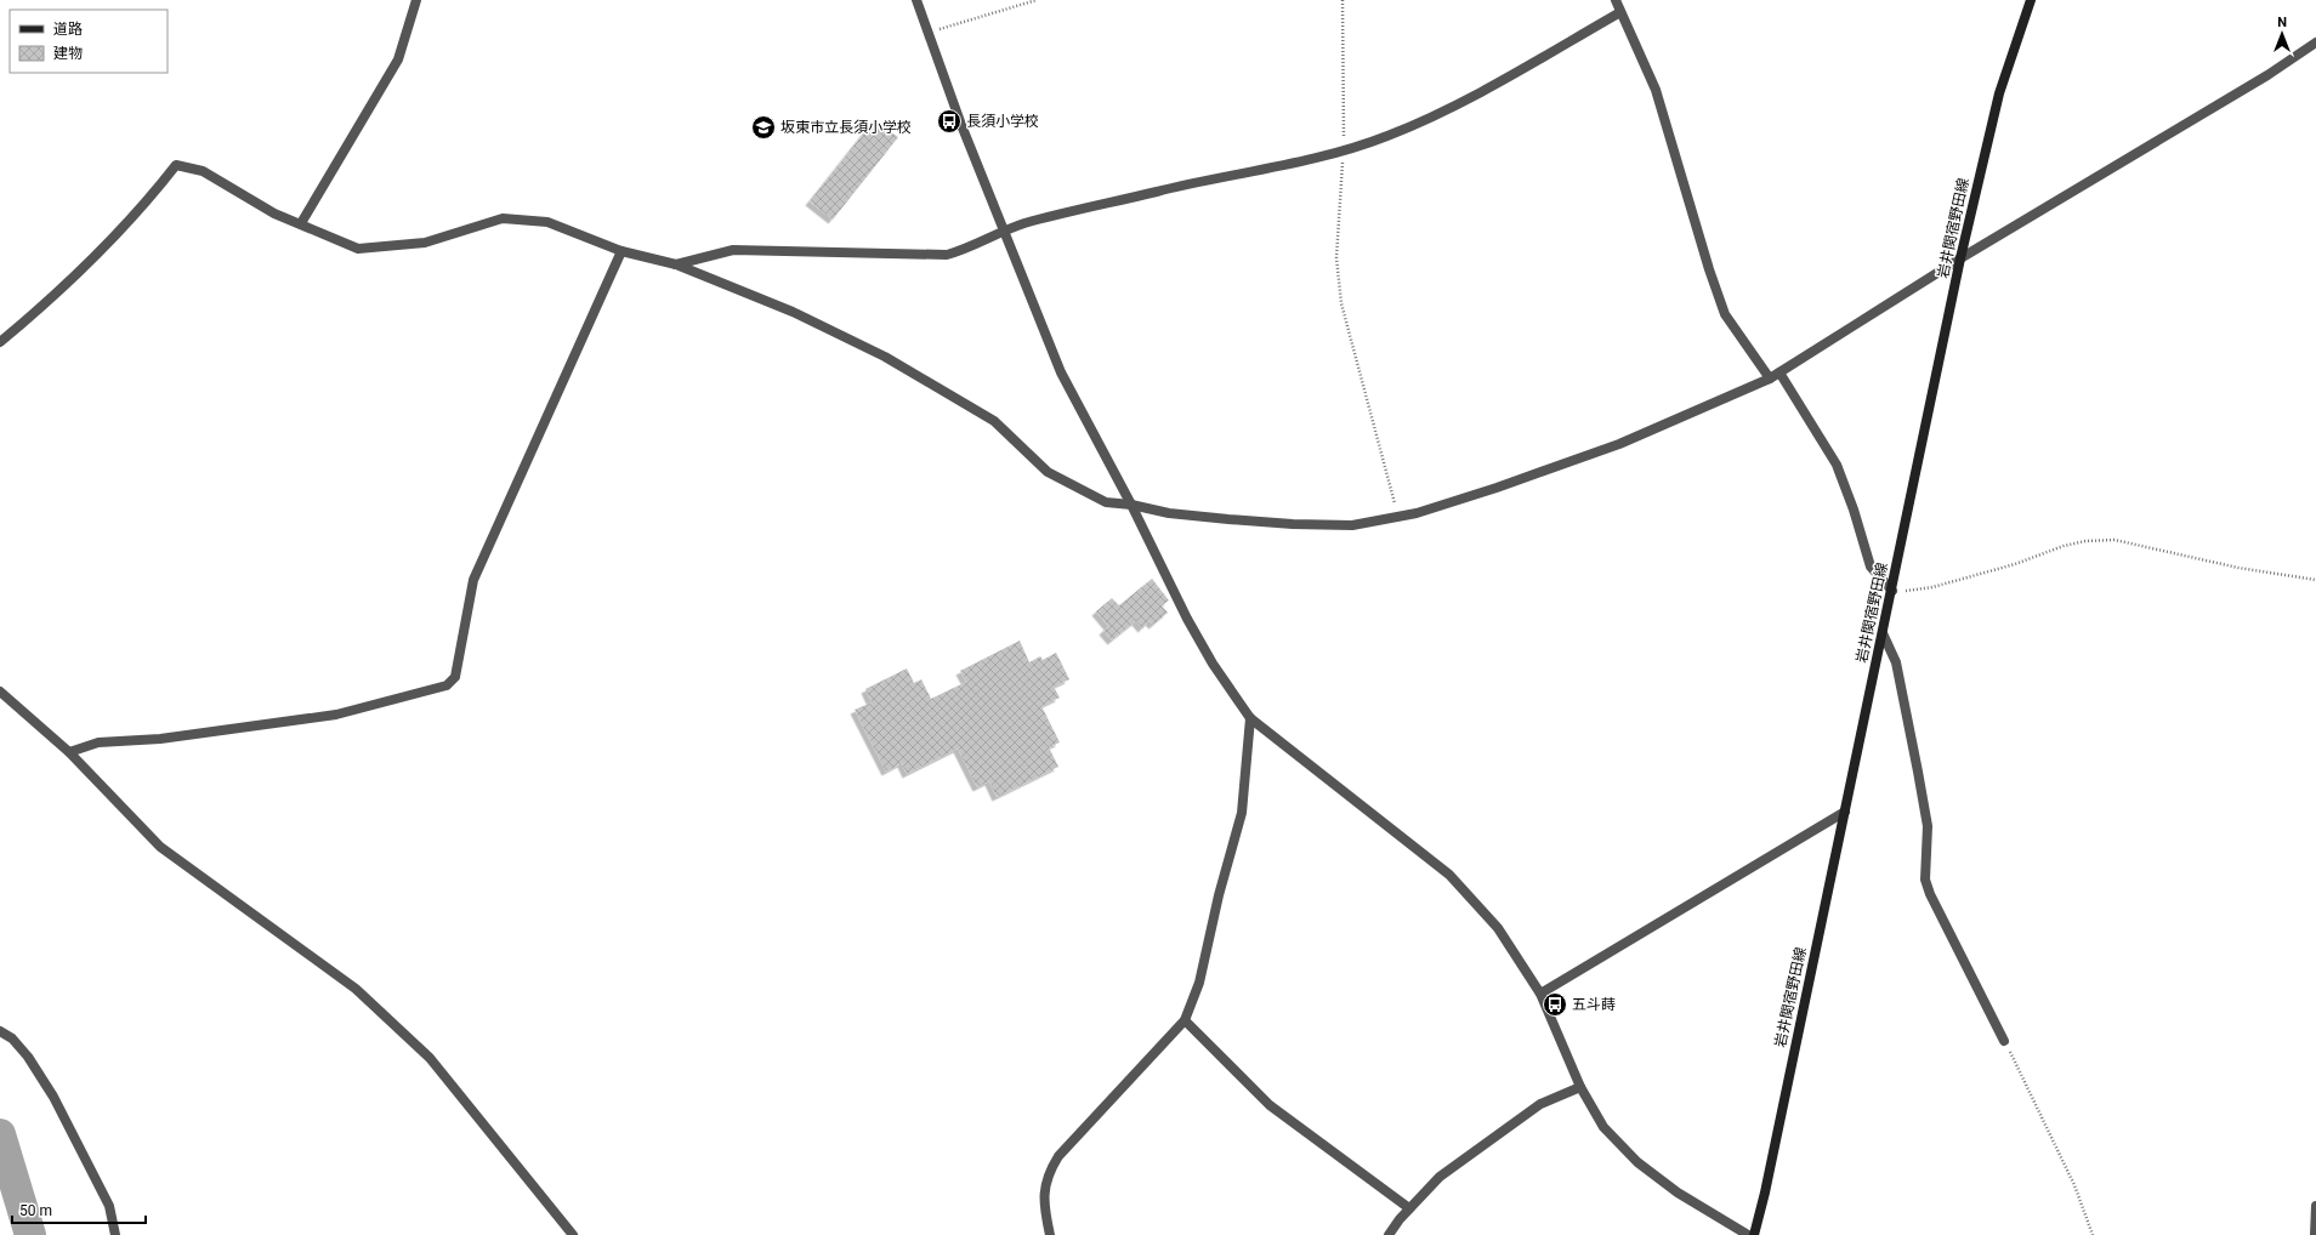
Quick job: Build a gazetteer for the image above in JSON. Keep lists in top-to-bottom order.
{
  "streets": {
    "main road": ["岩井関宿野田線"]
  },
  "places": {
    "bus stop": ["長須小学校", "五斗蒔"],
    "school or university": ["坂東市立長須小学校"]
  },
  "legend": ["道路", "建物"],
  "scale_bar": "50 m",
  "north": "top"
}
